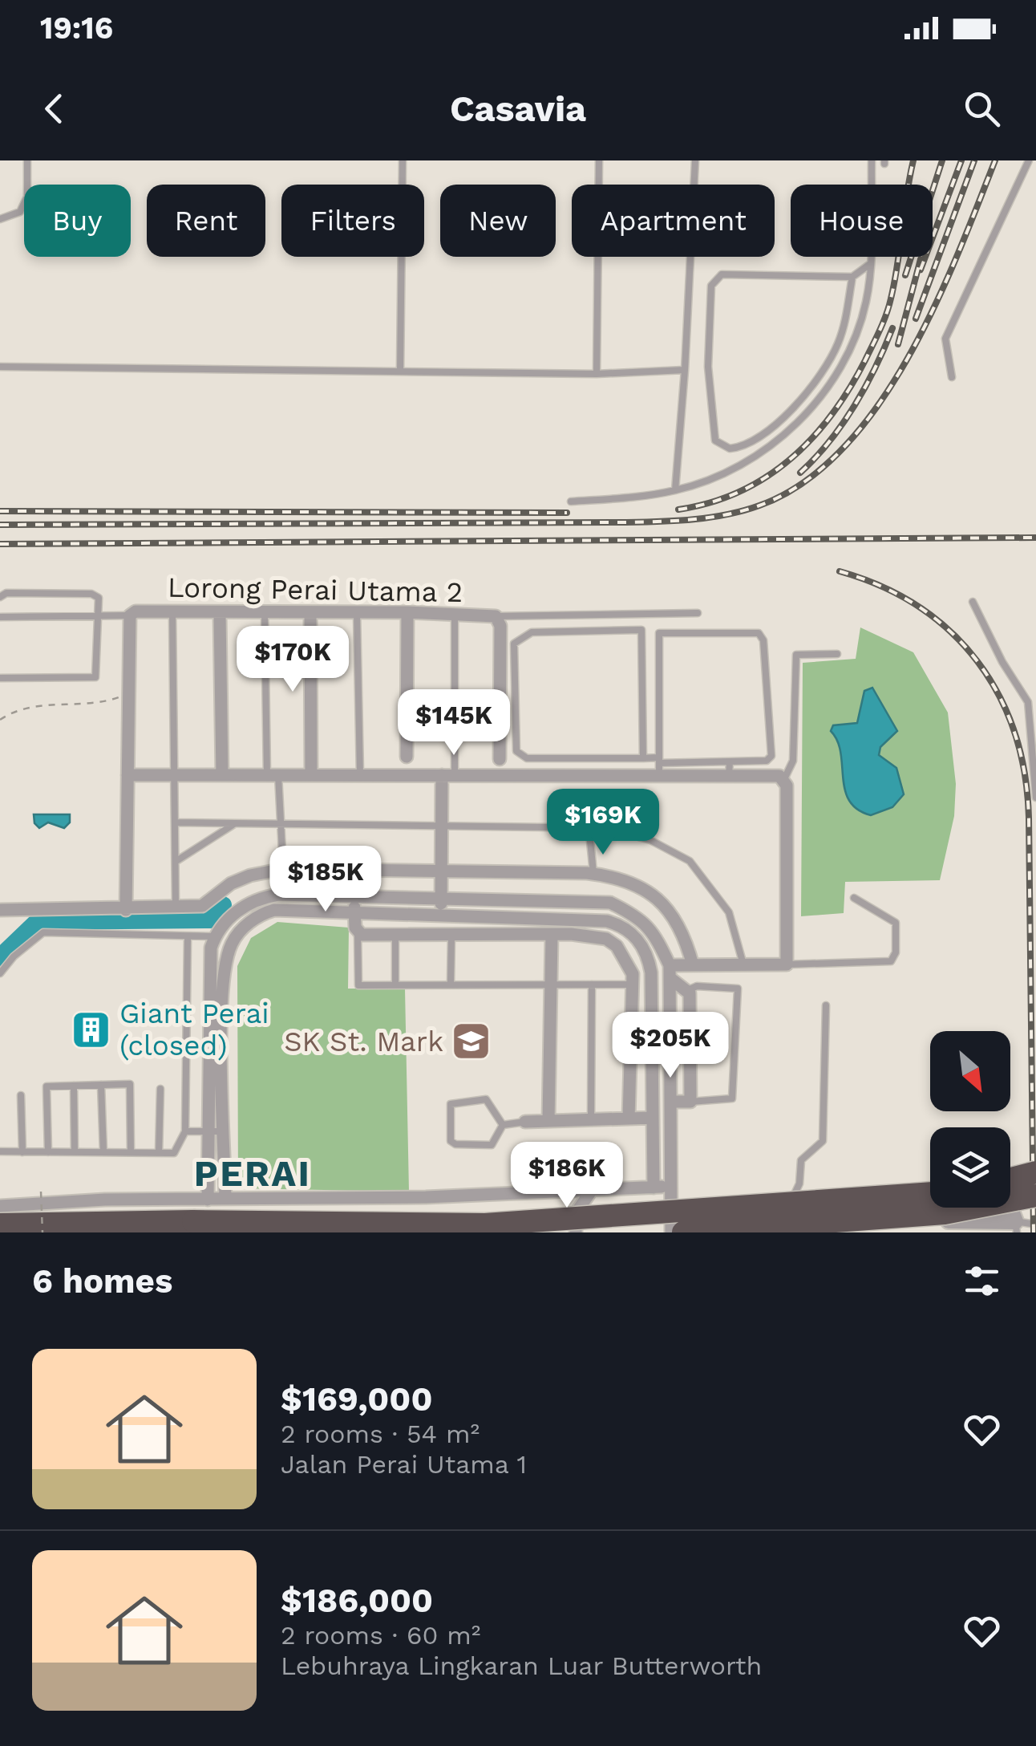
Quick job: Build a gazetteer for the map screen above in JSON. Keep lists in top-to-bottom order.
{
  "streets": {
    "street": ["Lorong Perai Utama 2"]
  },
  "districts": ["PERAI"],
  "places": {
    "building": ["Giant Perai (closed)"],
    "school or university": ["SK St. Mark"]
  },
  "north": "bottom right",
  "page": {
    "status": "19:16",
    "header": "Casavia",
    "chip": [
      "Buy",
      "Rent",
      "Filters",
      "New",
      "Apartment",
      "House"
    ],
    "price": [
      "$170K",
      "$145K",
      "$169K",
      "$185K",
      "$205K",
      "$186K"
    ],
    "heading": "6 homes",
    "list": [
      {
        "name": "$169,000",
        "note": "2 rooms · 54 m² · Jalan Perai Utama 1"
      },
      {
        "name": "$186,000",
        "note": "2 rooms · 60 m² · Lebuhraya Lingkaran Luar Butterworth"
      }
    ]
  }
}
